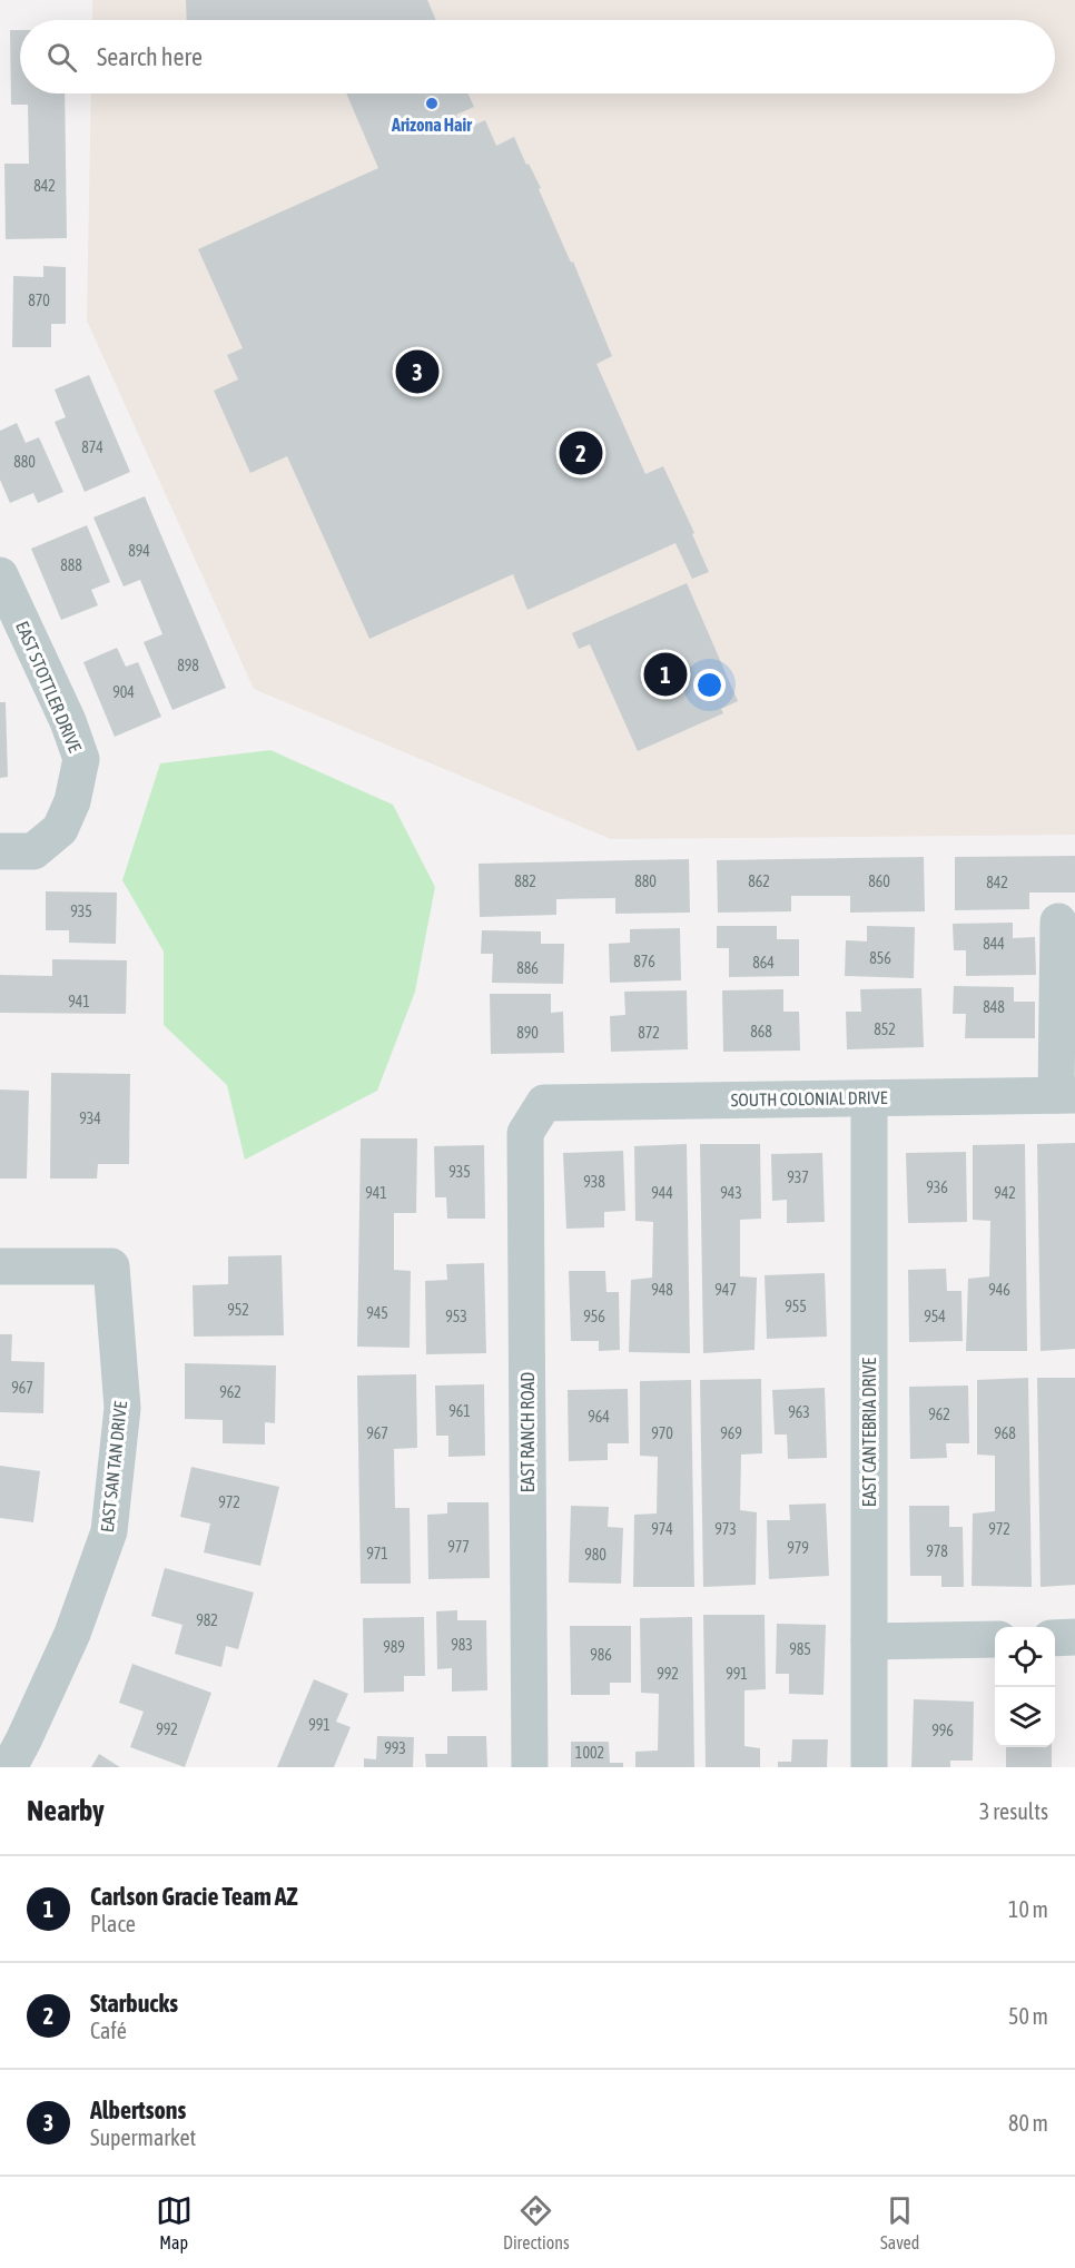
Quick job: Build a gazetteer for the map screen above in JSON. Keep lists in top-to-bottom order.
{
  "streets": {
    "street": [
      "EAST STOTTLER DRIVE",
      "SOUTH COLONIAL DRIVE",
      "EAST RANCH ROAD",
      "EAST CANTEBRIA DRIVE",
      "EAST SAN TAN DRIVE"
    ]
  },
  "crossings": [
    ["SOUTH COLONIAL DRIVE", "EAST RANCH ROAD"],
    ["SOUTH COLONIAL DRIVE", "EAST CANTEBRIA DRIVE"]
  ],
  "places": ["Arizona Hair"],
  "house_numbers": [
    "842",
    "870",
    "874",
    "880",
    "894",
    "888",
    "898",
    "904",
    "882",
    "880",
    "862",
    "860",
    "842",
    "935",
    "844",
    "856",
    "876",
    "864",
    "886",
    "941",
    "848",
    "852",
    "868",
    "890",
    "872",
    "934",
    "935",
    "937",
    "938",
    "936",
    "941",
    "944",
    "943",
    "942",
    "948",
    "947",
    "946",
    "955",
    "952",
    "945",
    "953",
    "956",
    "954",
    "967",
    "962",
    "961",
    "963",
    "962",
    "964",
    "967",
    "970",
    "969",
    "968",
    "972",
    "974",
    "973",
    "972",
    "977",
    "979",
    "978",
    "971",
    "980",
    "982",
    "983",
    "989",
    "985",
    "986",
    "992",
    "991",
    "991",
    "992",
    "996",
    "993",
    "1002"
  ],
  "page": {
    "search": "Search here",
    "pins": ["3", "2", "1"],
    "heading": ["Nearby", "3 results"],
    "list": [
      {
        "mark": "1",
        "name": "Carlson Gracie Team AZ",
        "note": "Place",
        "value": "10 m"
      },
      {
        "mark": "2",
        "name": "Starbucks",
        "note": "Café",
        "value": "50 m"
      },
      {
        "mark": "3",
        "name": "Albertsons",
        "note": "Supermarket",
        "value": "80 m"
      }
    ],
    "nav": ["Map", "Directions", "Saved"]
  }
}
